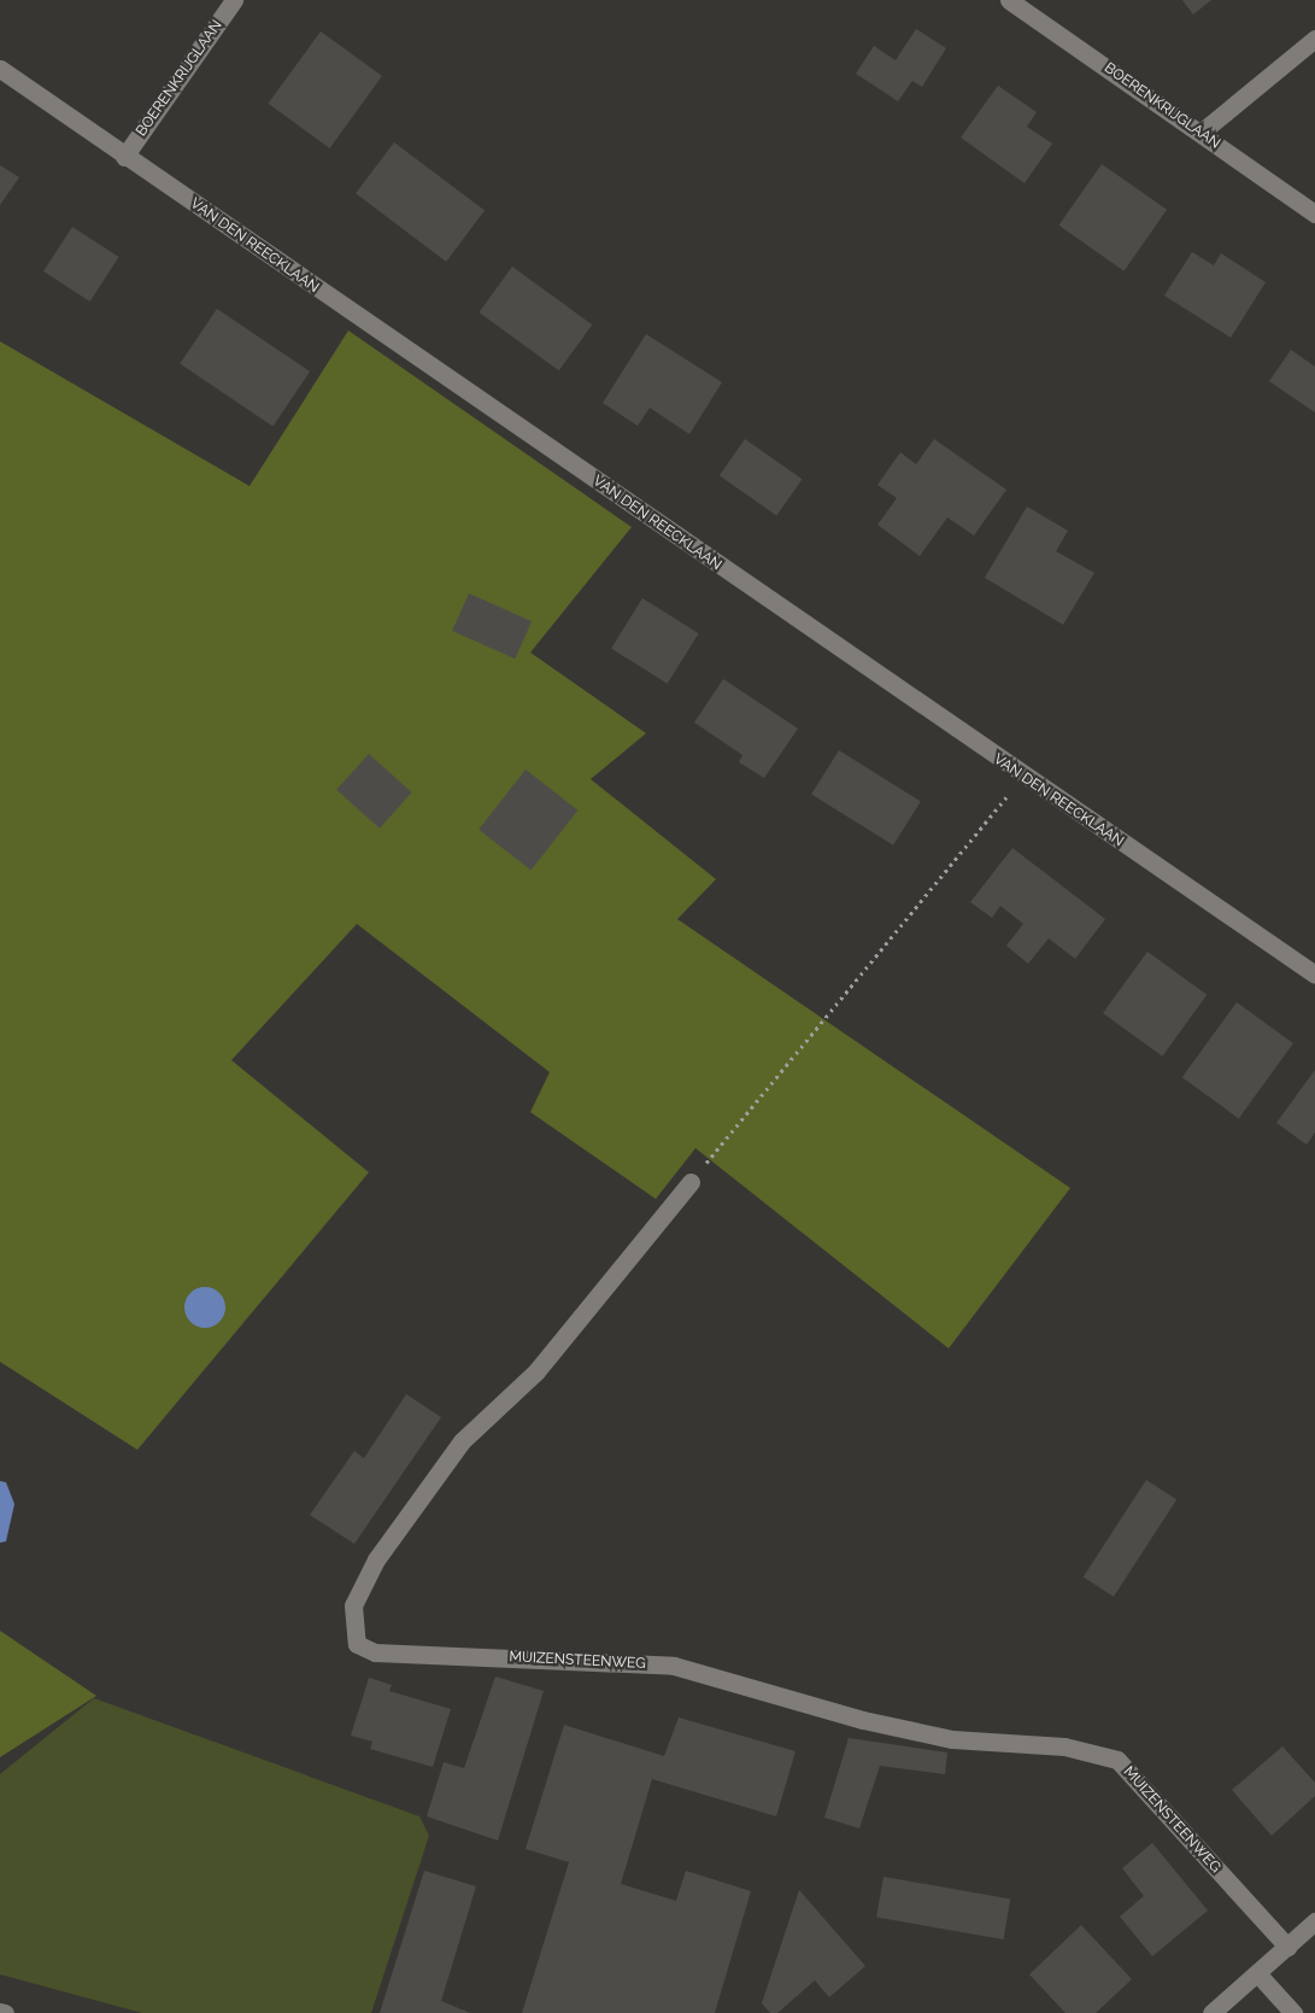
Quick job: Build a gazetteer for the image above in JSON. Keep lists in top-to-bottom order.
{
  "streets": {
    "street": ["BOERENKRIJGLAAN", "VAN DEN REECKLAAN", "MUIZENSTEENWEG"]
  },
  "crossings": [
    ["BOERENKRIJGLAAN", "VAN DEN REECKLAAN"]
  ]
}
